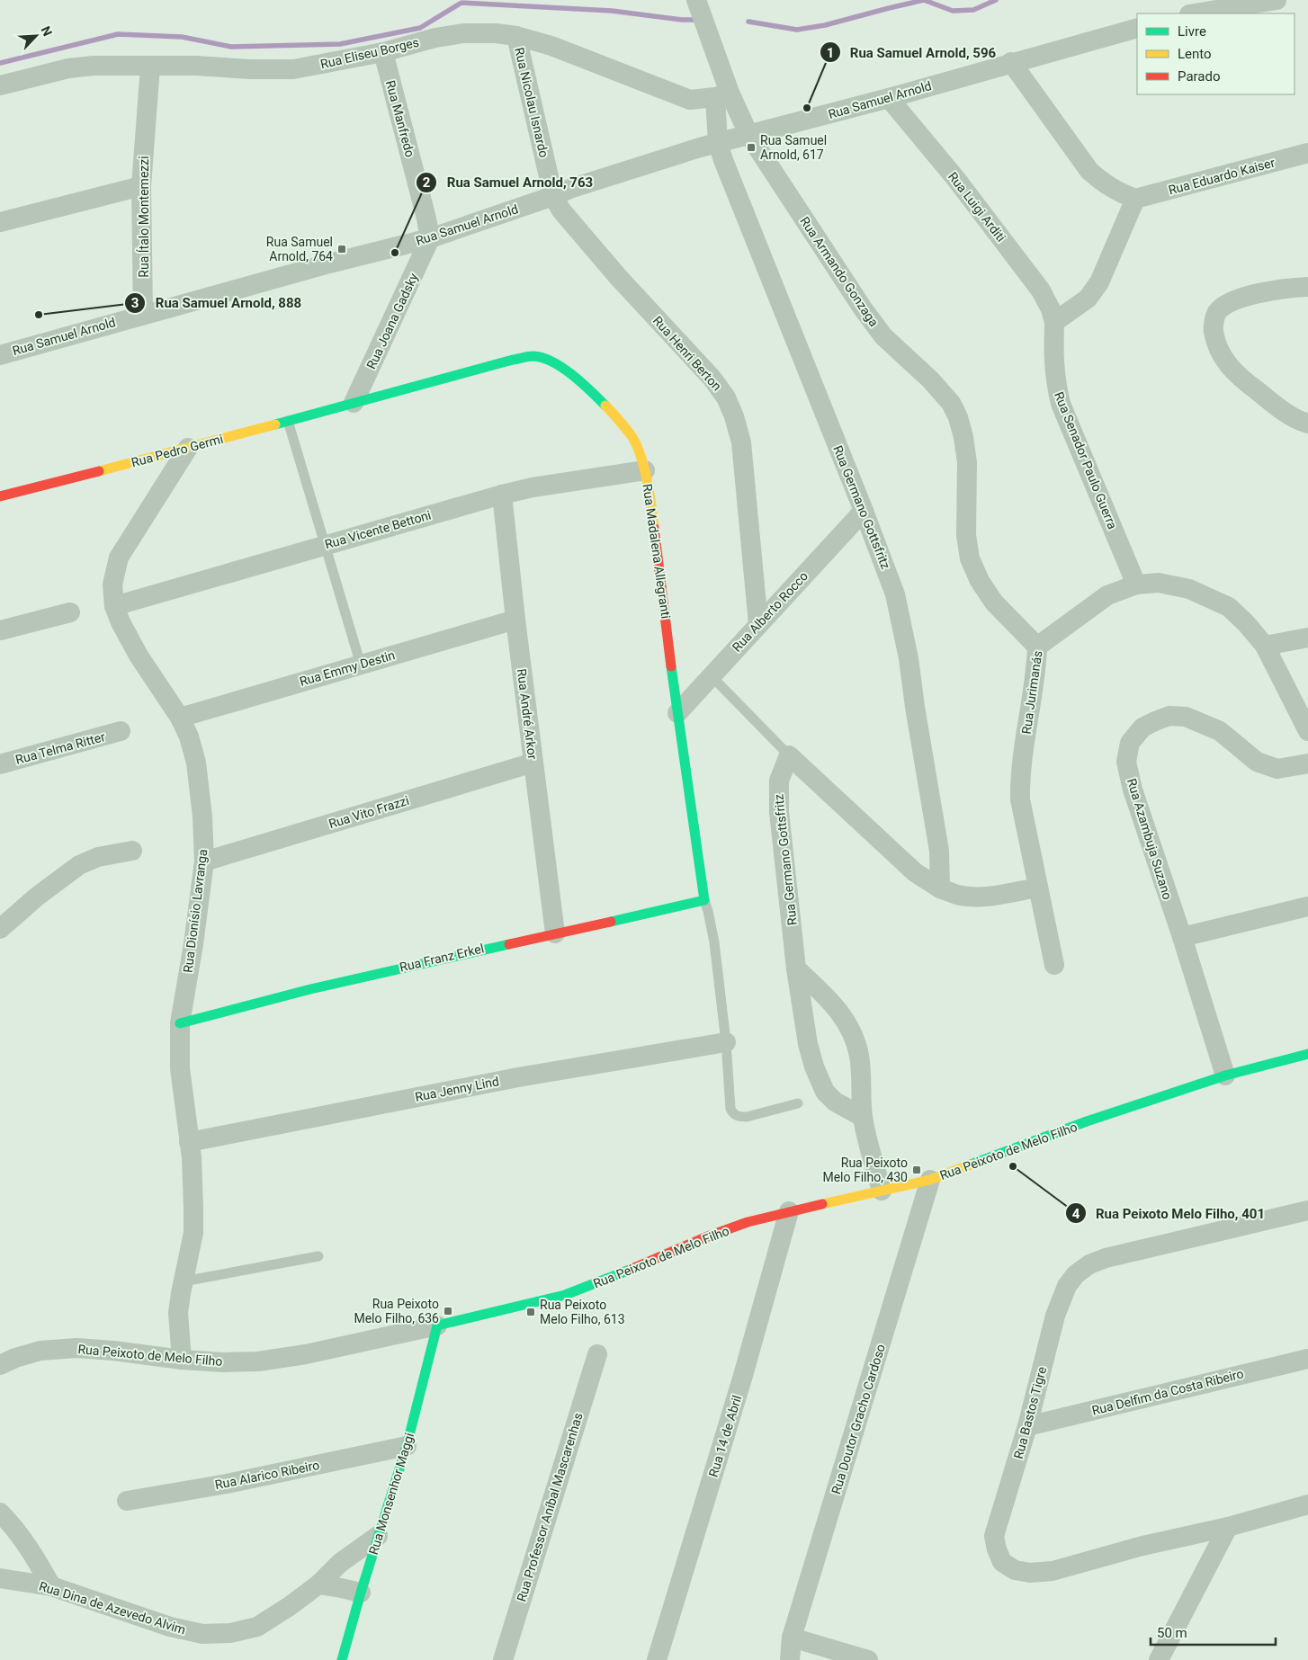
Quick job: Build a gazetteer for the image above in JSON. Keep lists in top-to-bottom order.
{
  "streets": {
    "street": [
      "Rua Eliseu Borges",
      "Rua Samuel Arnold",
      "Rua Nicolau Isnardo",
      "Rua Manfredo",
      "Rua Eduardo Kaiser",
      "Rua Luigi Arditi",
      "Rua Ítalo Montemezzi",
      "Rua Armando Gonzaga",
      "Rua Joana Gadsky",
      "Rua Henri Berton",
      "Rua Pedro Germi",
      "Rua Senador Paulo Guerra",
      "Rua Germano Gottsfritz",
      "Rua Vicente Bettoni",
      "Rua Madalena Allegranti",
      "Rua Alberto Rocco",
      "Rua Emmy Destin",
      "Rua Jurimanás",
      "Rua André Arkor",
      "Rua Telma Ritter",
      "Rua Vito Frazzi",
      "Rua Azambuja Suzano",
      "Rua Dionísio Lavranga",
      "Rua Franz Erkel",
      "Rua Jenny Lind",
      "Rua Peixoto de Melo Filho",
      "Rua Delfim da Costa Ribeiro",
      "Rua Bastos Tigre",
      "Rua Doutor Gracho Cardoso",
      "Rua 14 de Abril",
      "Rua Alarico Ribeiro",
      "Rua Monsenhor Maggi",
      "Rua Professor Aníbal Mascarenhas",
      "Rua Dina de Azevedo Alvim"
    ]
  },
  "crossings": [
    ["Rua Eliseu Borges", "Rua Nicolau Isnardo"],
    ["Rua Eliseu Borges", "Rua Manfredo"],
    ["Rua Eliseu Borges", "Rua Ítalo Montemezzi"],
    ["Rua Eliseu Borges", "Rua Armando Gonzaga"],
    ["Rua Eliseu Borges", "Rua Germano Gottsfritz"],
    ["Rua Samuel Arnold", "Rua Nicolau Isnardo"],
    ["Rua Samuel Arnold", "Rua Manfredo"],
    ["Rua Samuel Arnold", "Rua Luigi Arditi"],
    ["Rua Samuel Arnold", "Rua Ítalo Montemezzi"],
    ["Rua Samuel Arnold", "Rua Armando Gonzaga"],
    ["Rua Samuel Arnold", "Rua Joana Gadsky"],
    ["Rua Samuel Arnold", "Rua Henri Berton"],
    ["Rua Samuel Arnold", "Rua Germano Gottsfritz"],
    ["Rua Nicolau Isnardo", "Rua Henri Berton"],
    ["Rua Manfredo", "Rua Joana Gadsky"],
    ["Rua Luigi Arditi", "Rua Senador Paulo Guerra"],
    ["Rua Armando Gonzaga", "Rua Germano Gottsfritz"],
    ["Rua Armando Gonzaga", "Rua Jurimanás"],
    ["Rua Joana Gadsky", "Rua Pedro Germi"],
    ["Rua Joana Gadsky", "Rua Madalena Allegranti"],
    ["Rua Henri Berton", "Rua Alberto Rocco"],
    ["Rua Pedro Germi", "Rua Madalena Allegranti"],
    ["Rua Pedro Germi", "Rua Dionísio Lavranga"],
    ["Rua Senador Paulo Guerra", "Rua Jurimanás"],
    ["Rua Germano Gottsfritz", "Rua Alberto Rocco"],
    ["Rua Vicente Bettoni", "Rua Madalena Allegranti"],
    ["Rua Vicente Bettoni", "Rua André Arkor"],
    ["Rua Vicente Bettoni", "Rua Dionísio Lavranga"],
    ["Rua Madalena Allegranti", "Rua Alberto Rocco"],
    ["Rua Madalena Allegranti", "Rua Franz Erkel"],
    ["Rua Emmy Destin", "Rua André Arkor"],
    ["Rua Emmy Destin", "Rua Dionísio Lavranga"],
    ["Rua André Arkor", "Rua Vito Frazzi"],
    ["Rua André Arkor", "Rua Franz Erkel"],
    ["Rua Vito Frazzi", "Rua Dionísio Lavranga"],
    ["Rua Azambuja Suzano", "Rua Peixoto de Melo Filho"],
    ["Rua Dionísio Lavranga", "Rua Franz Erkel"],
    ["Rua Dionísio Lavranga", "Rua Jenny Lind"],
    ["Rua Dionísio Lavranga", "Rua Peixoto de Melo Filho"],
    ["Rua Peixoto de Melo Filho", "Rua Doutor Gracho Cardoso"],
    ["Rua Peixoto de Melo Filho", "Rua 14 de Abril"],
    ["Rua Peixoto de Melo Filho", "Rua Monsenhor Maggi"],
    ["Rua Delfim da Costa Ribeiro", "Rua Bastos Tigre"],
    ["Rua Alarico Ribeiro", "Rua Monsenhor Maggi"],
    ["Rua Monsenhor Maggi", "Rua Dina de Azevedo Alvim"]
  ],
  "places": {
    "other": [
      "Rua Samuel Arnold, 596",
      "Rua Samuel Arnold, 763",
      "Rua Samuel Arnold, 888",
      "Rua Peixoto Melo Filho, 401"
    ],
    "transit": [
      "Rua Samuel Arnold, 617",
      "Rua Samuel Arnold, 764",
      "Rua Peixoto Melo Filho, 430",
      "Rua Peixoto Melo Filho, 636",
      "Rua Peixoto Melo Filho, 613"
    ]
  },
  "legend": ["Livre", "Lento", "Parado"],
  "scale_bar": "50 m",
  "north": "top right"
}
